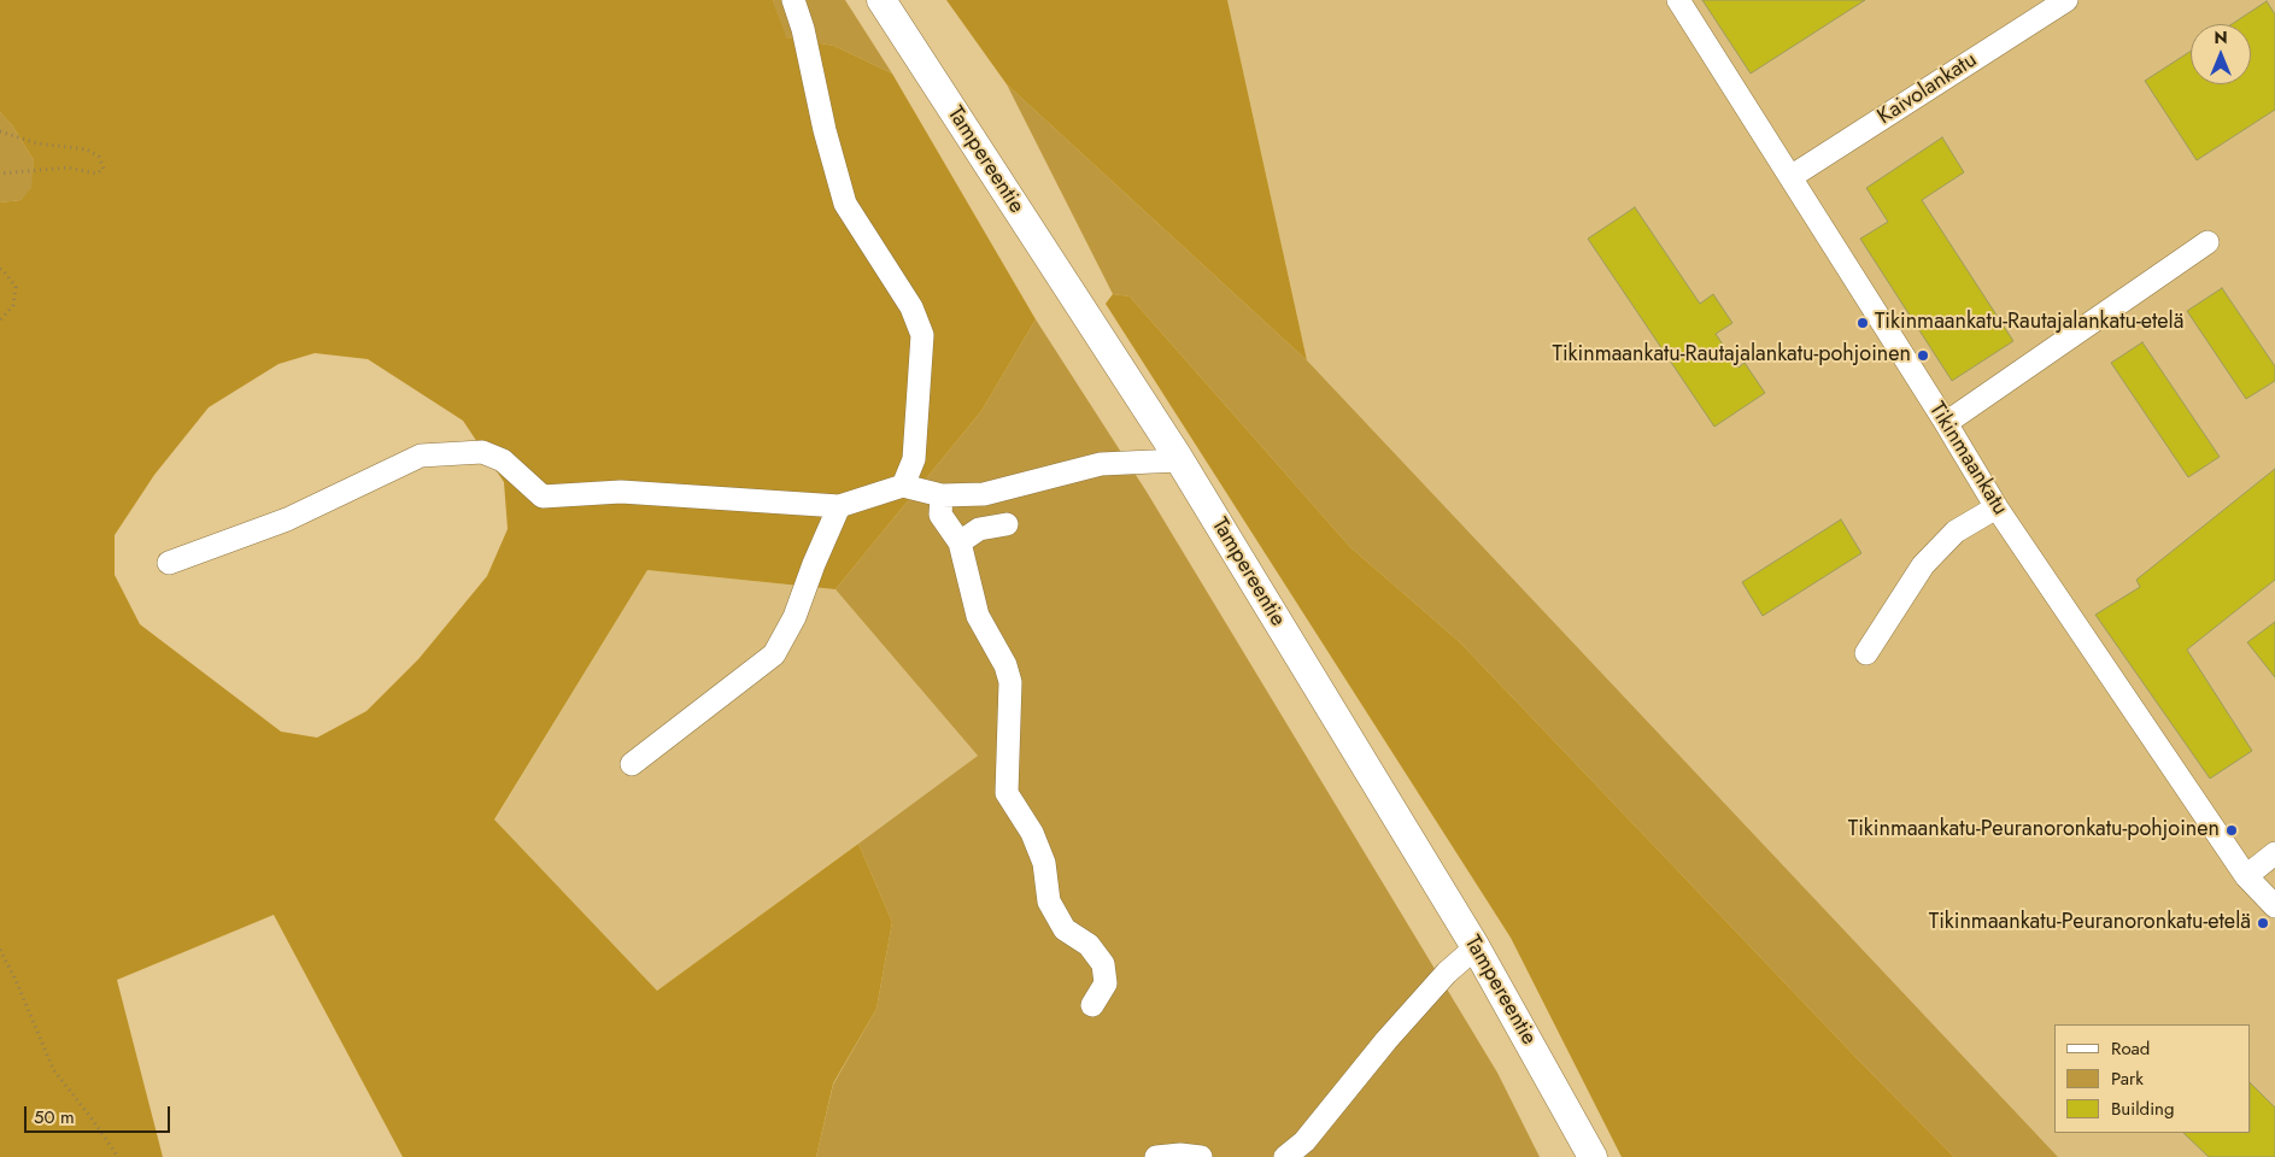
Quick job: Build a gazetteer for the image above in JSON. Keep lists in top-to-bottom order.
{
  "streets": {
    "main road": ["Tampereentie"],
    "street": ["Kaivolankatu", "Tikinmaankatu"]
  },
  "crossings": [
    ["Kaivolankatu", "Tikinmaankatu"]
  ],
  "places": [
    "Tikinmaankatu-Rautajalankatu-etelä",
    "Tikinmaankatu-Rautajalankatu-pohjoinen",
    "Tikinmaankatu-Peuranoronkatu-pohjoinen",
    "Tikinmaankatu-Peuranoronkatu-etelä"
  ],
  "legend": ["Road", "Park", "Building"],
  "scale_bar": "50 m",
  "north": "top"
}
